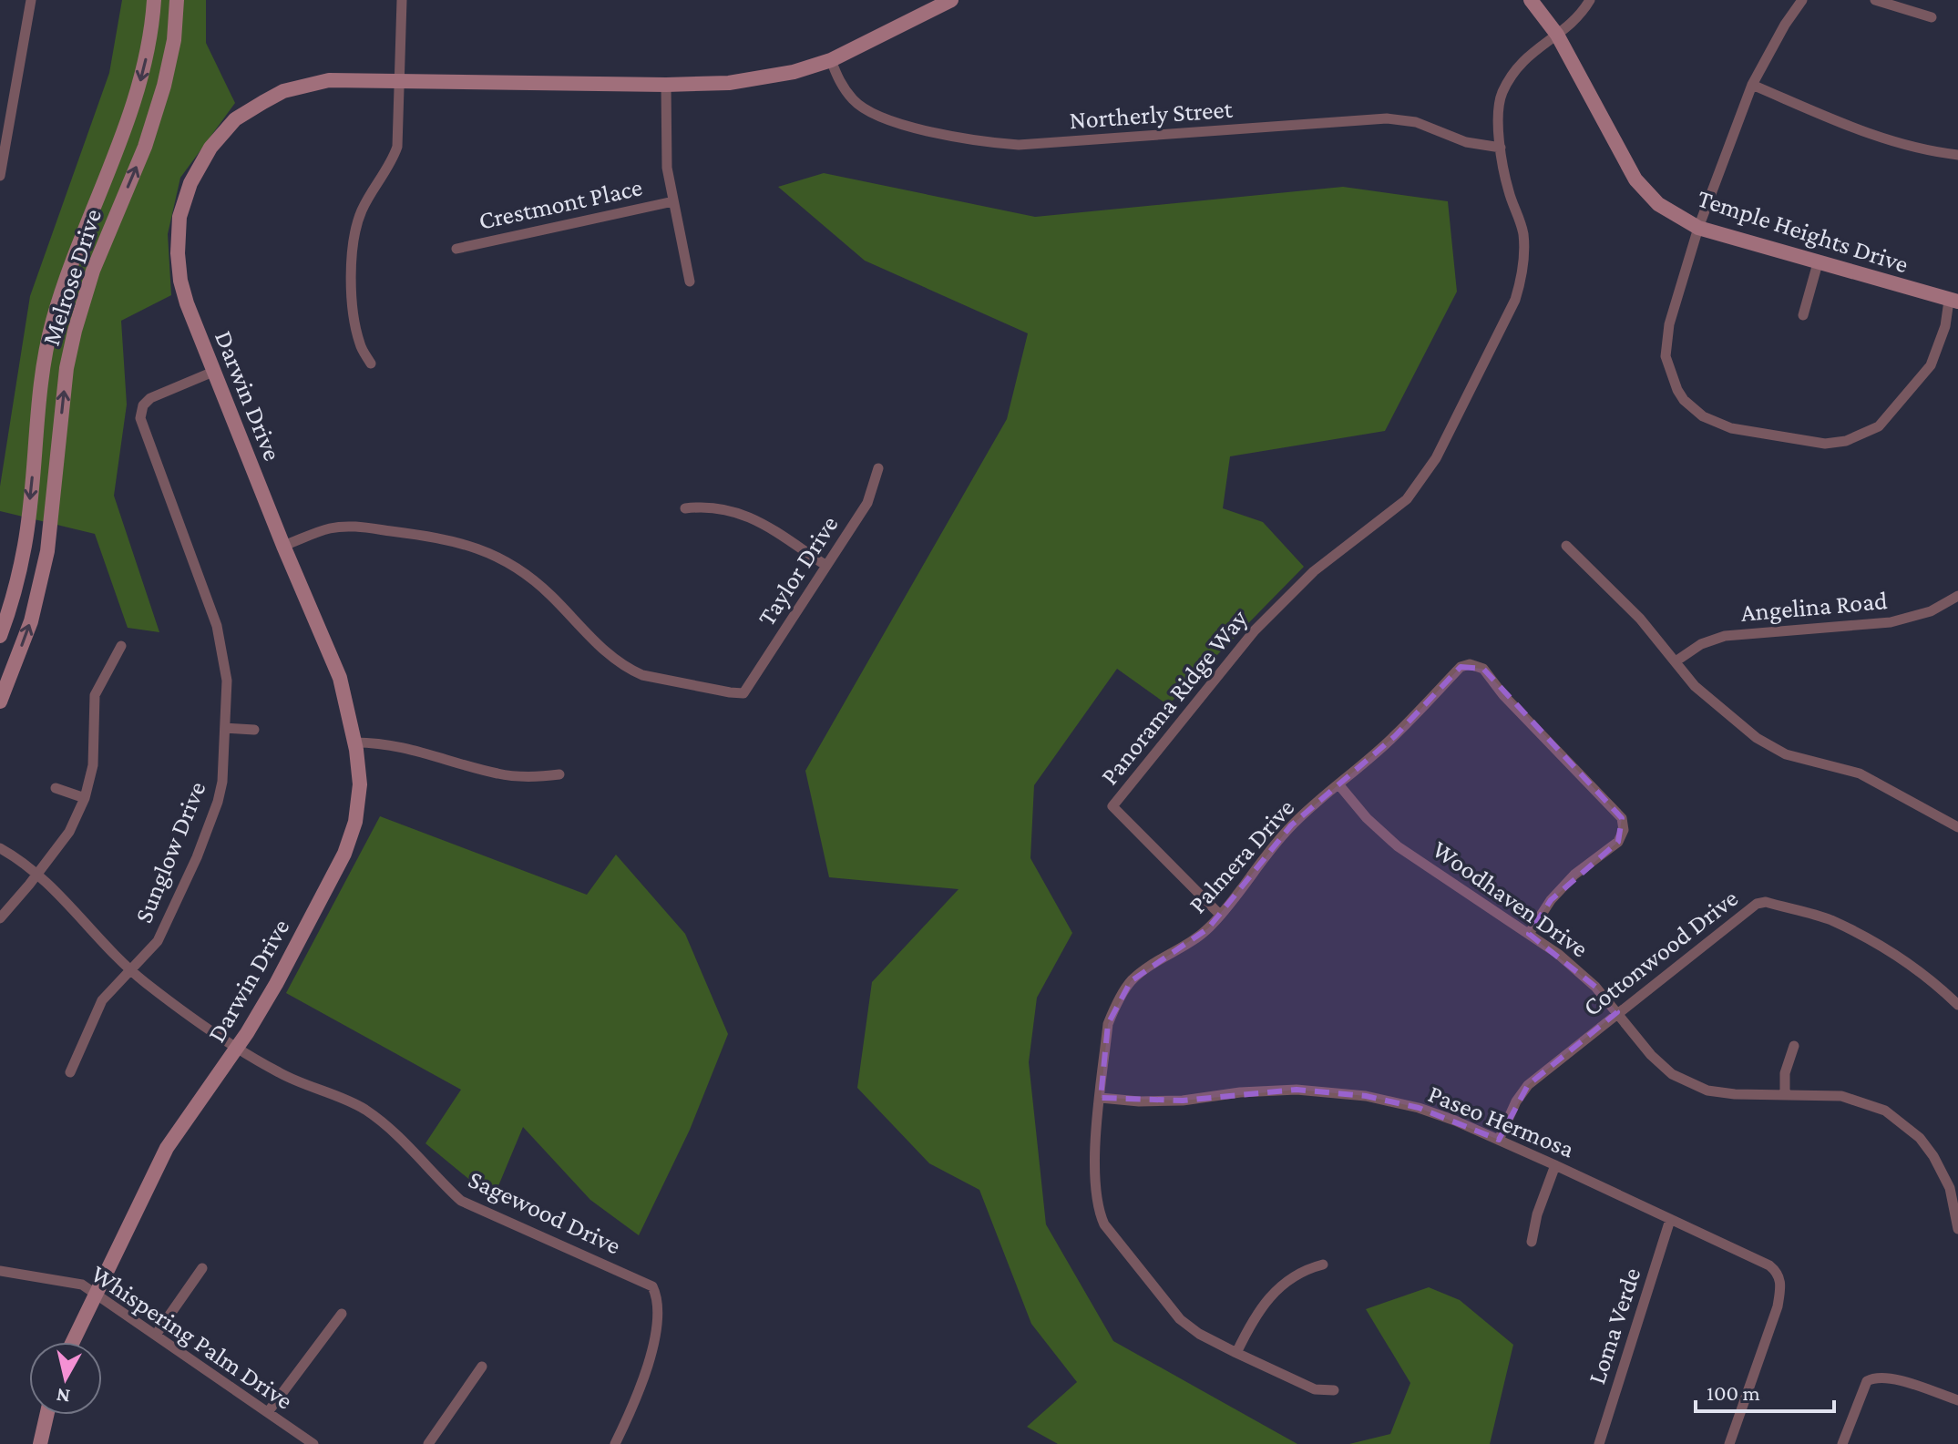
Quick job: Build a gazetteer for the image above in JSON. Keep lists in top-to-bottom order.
{
  "streets": {
    "street": [
      "Northerly Street",
      "Crestmont Place",
      "Temple Heights Drive",
      "Melrose Drive",
      "Darwin Drive",
      "Taylor Drive",
      "Angelina Road",
      "Panorama Ridge Way",
      "Sunglow Drive",
      "Palmera Drive",
      "Woodhaven Drive",
      "Cottonwood Drive",
      "Paseo Hermosa",
      "Sagewood Drive",
      "Loma Verde",
      "Whispering Palm Drive"
    ]
  },
  "crossings": [
    ["Northerly Street", "Darwin Drive"],
    ["Northerly Street", "Panorama Ridge Way"],
    ["Darwin Drive", "Taylor Drive"],
    ["Darwin Drive", "Sunglow Drive"],
    ["Darwin Drive", "Sagewood Drive"],
    ["Darwin Drive", "Whispering Palm Drive"],
    ["Panorama Ridge Way", "Palmera Drive"],
    ["Sunglow Drive", "Sagewood Drive"],
    ["Palmera Drive", "Woodhaven Drive"],
    ["Palmera Drive", "Paseo Hermosa"],
    ["Woodhaven Drive", "Cottonwood Drive"],
    ["Cottonwood Drive", "Paseo Hermosa"],
    ["Paseo Hermosa", "Loma Verde"]
  ],
  "scale_bar": "100 m",
  "north": "bottom"
}
